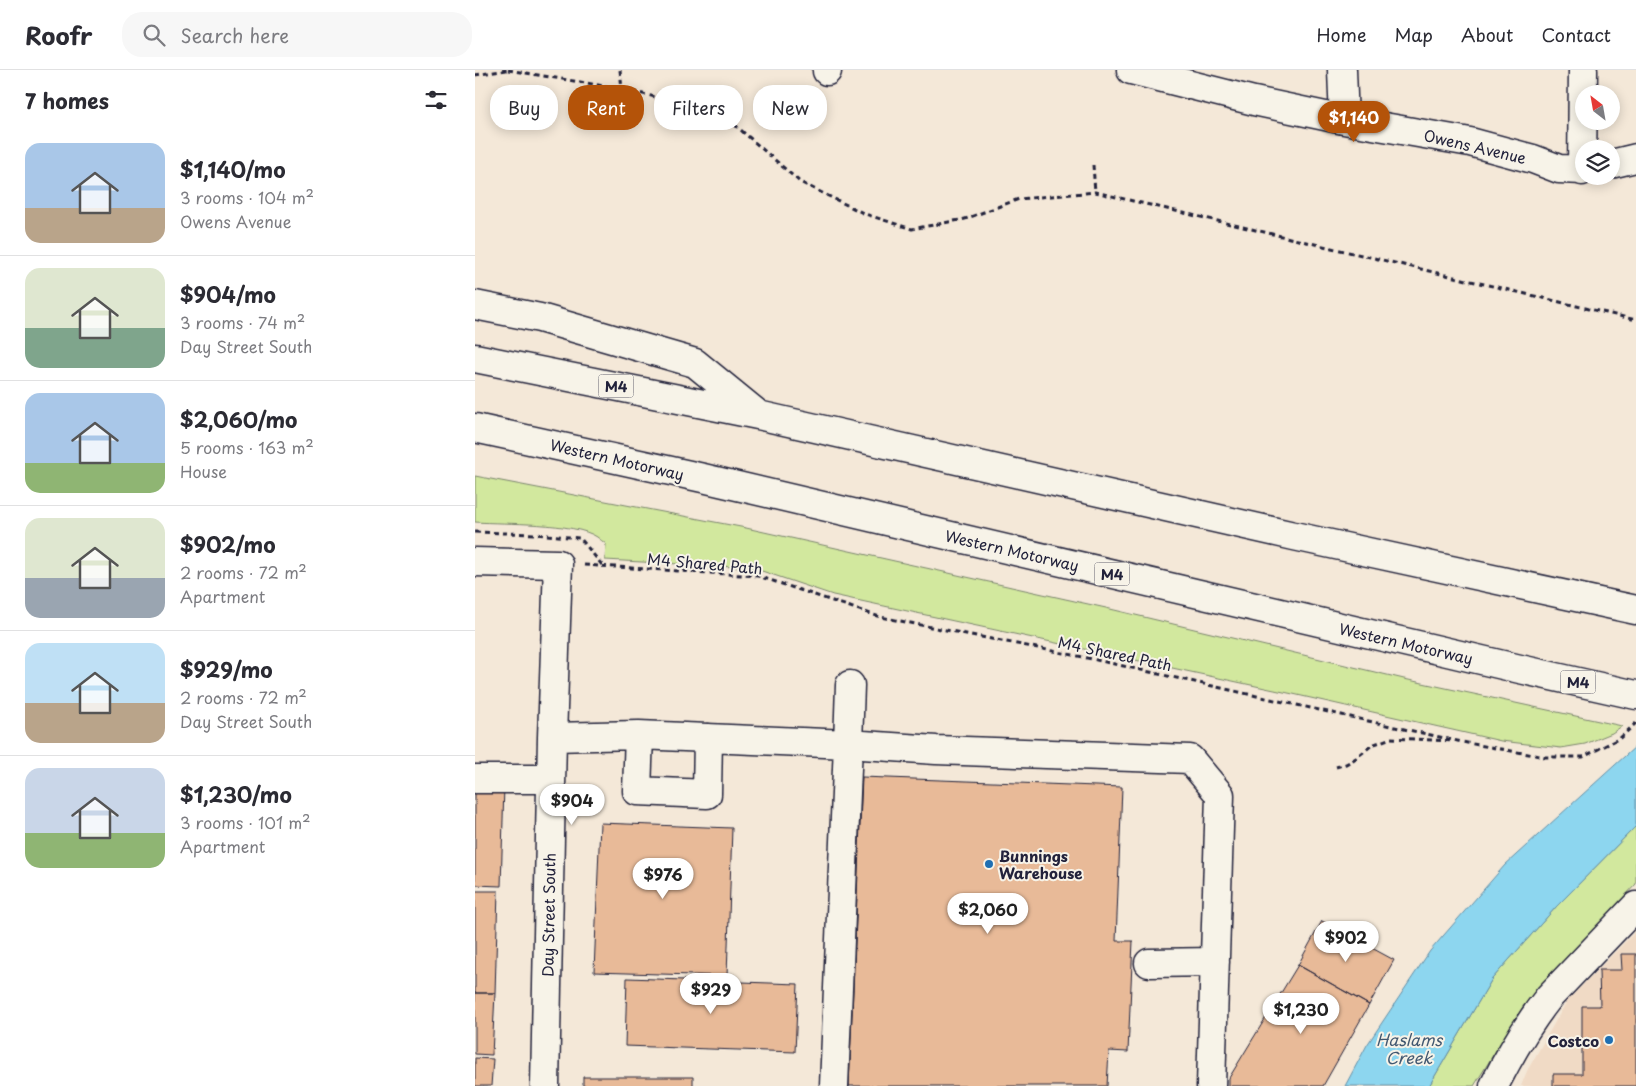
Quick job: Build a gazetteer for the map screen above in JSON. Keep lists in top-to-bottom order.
{
  "streets": {
    "main road": [
      "Owens Avenue",
      "M4",
      "Western Motorway",
      "Day Street South"
    ],
    "path": ["M4 Shared Path"]
  },
  "water": ["Haslams Creek"],
  "places": ["Bunnings Warehouse", "Costco"],
  "north": "top left",
  "page": {
    "header": "Roofr",
    "search": "Search here",
    "nav": [
      "Home",
      "Map",
      "About",
      "Contact"
    ],
    "heading": "7 homes",
    "chip": [
      "Buy",
      "Rent",
      "Filters",
      "New"
    ],
    "price": [
      "$1,140",
      "$904",
      "$976",
      "$2,060",
      "$902",
      "$929",
      "$1,230"
    ],
    "list": [
      {
        "name": "$1,140/mo",
        "note": "3 rooms · 104 m² · Owens Avenue"
      },
      {
        "name": "$904/mo",
        "note": "3 rooms · 74 m² · Day Street South"
      },
      {
        "name": "$2,060/mo",
        "note": "5 rooms · 163 m² · House"
      },
      {
        "name": "$902/mo",
        "note": "2 rooms · 72 m² · Apartment"
      },
      {
        "name": "$929/mo",
        "note": "2 rooms · 72 m² · Day Street South"
      },
      {
        "name": "$1,230/mo",
        "note": "3 rooms · 101 m² · Apartment"
      }
    ]
  }
}
